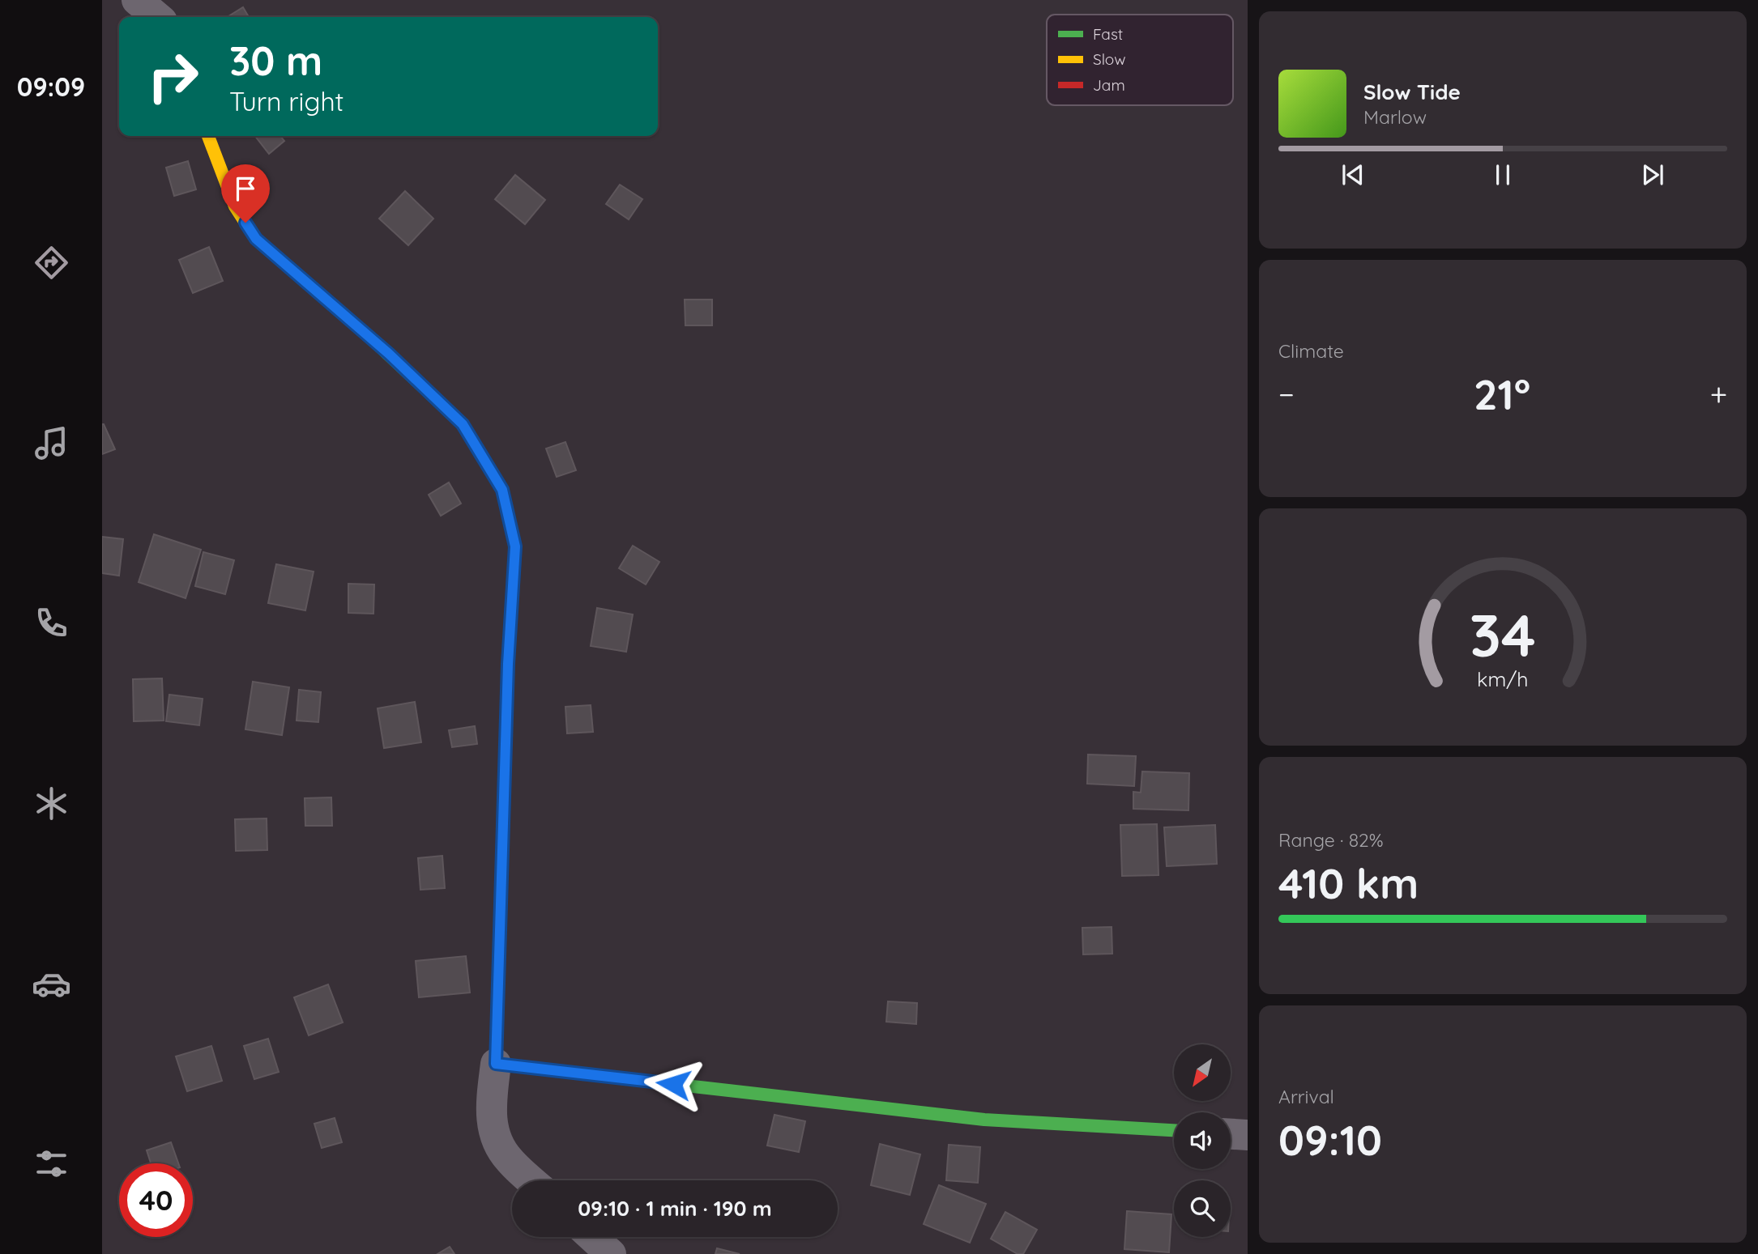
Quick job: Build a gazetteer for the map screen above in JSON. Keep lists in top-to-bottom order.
{
  "legend": ["Fast", "Slow", "Jam"],
  "north": "bottom left",
  "page": {
    "tabs": "09:09",
    "turn": ["30 m", "Turn right"],
    "song": ["Slow Tide", "Marlow"],
    "tile": [
      "Climate",
      ["Range · 82%", "410 km"],
      ["Arrival", "09:10"]
    ],
    "heat": ["−", "21°", "+"],
    "limit": "40",
    "trip": "09:10 · 1 min · 190 m",
    "gauge": ["34", "km/h"]
  }
}
